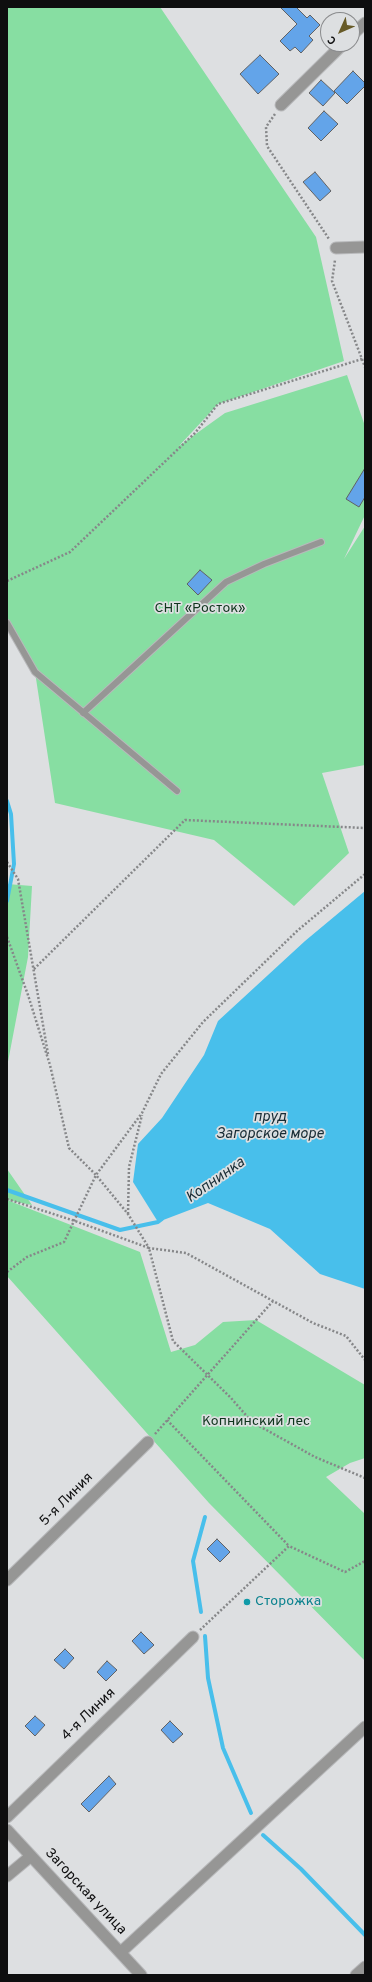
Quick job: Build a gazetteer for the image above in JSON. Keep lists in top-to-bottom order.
{
  "streets": {
    "street": ["5-я Линия", "4-я Линия", "Загорская улица"]
  },
  "water": ["пруд Загорское море", "Копнинка"],
  "parks": ["СНТ «Росток»", "Копнинский лес"],
  "places": ["Сторожка"],
  "north": "bottom left"
}
